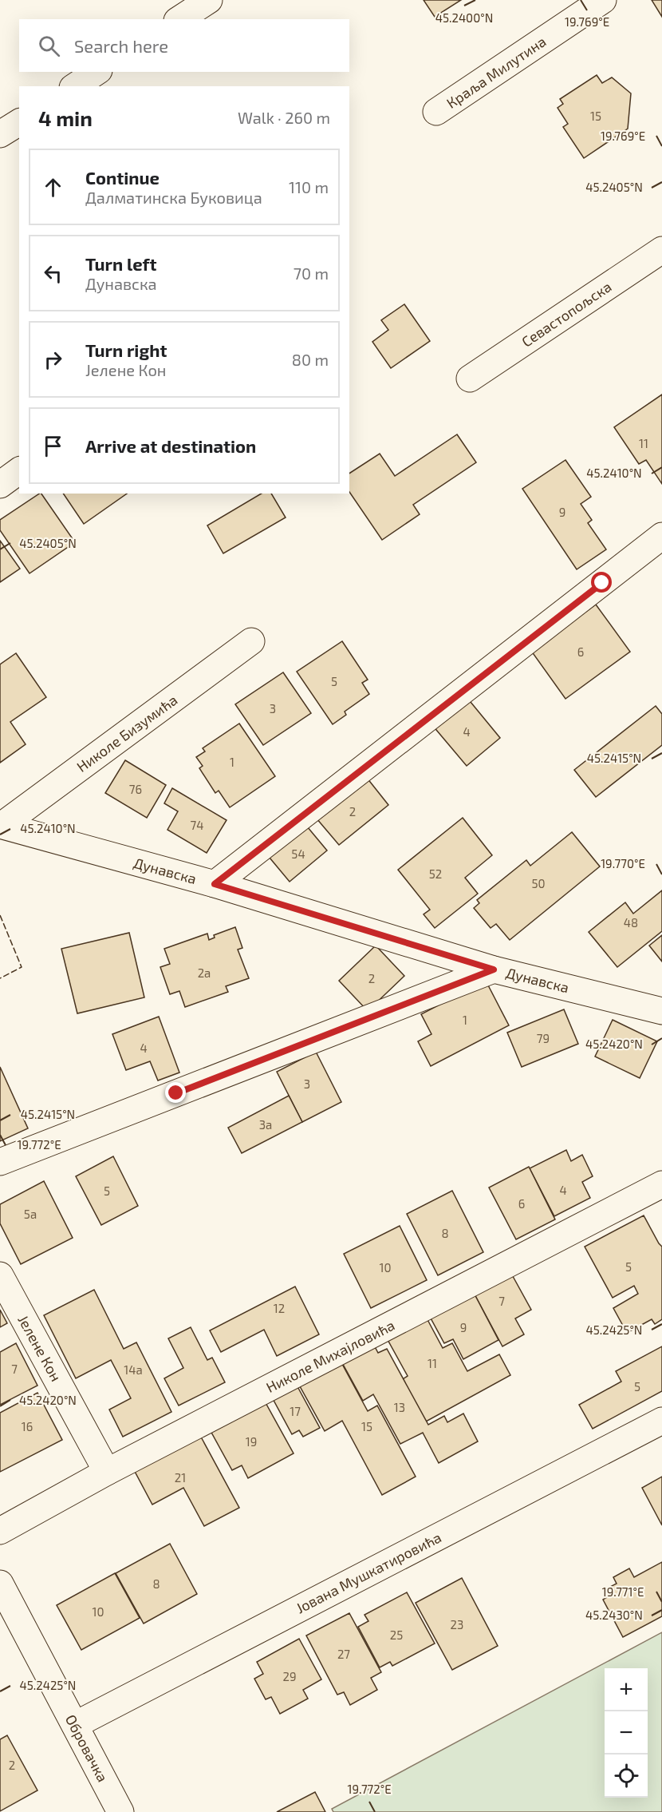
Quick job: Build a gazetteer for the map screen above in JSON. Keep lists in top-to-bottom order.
{
  "streets": {
    "street": [
      "Краља Милутина",
      "Севастопољска",
      "Николе Бизумића",
      "Дунавска",
      "Јелене Кон",
      "Николе Михајловића",
      "Јована Мушкатировића",
      "Обровачка"
    ]
  },
  "crossings": [
    ["Николе Бизумића", "Дунавска"],
    ["Јелене Кон", "Николе Михајловића"],
    ["Јована Мушкатировића", "Обровачка"]
  ],
  "house_numbers": [
    "15",
    "11",
    "9",
    "6",
    "5",
    "3",
    "4",
    "1",
    "76",
    "2",
    "74",
    "54",
    "52",
    "50",
    "48",
    "2a",
    "2",
    "1",
    "79",
    "4",
    "3",
    "3a",
    "4",
    "5",
    "6",
    "5a",
    "8",
    "5",
    "10",
    "7",
    "12",
    "9",
    "11",
    "7",
    "14a",
    "5",
    "13",
    "17",
    "16",
    "15",
    "19",
    "21",
    "8",
    "10",
    "23",
    "25",
    "27",
    "29",
    "2"
  ],
  "page": {
    "search": "Search here",
    "heading": ["4 min", "Walk · 260 m"],
    "list": [
      ["Continue", "Далматинска Буковица", "110 m"],
      ["Turn left", "Дунавска", "70 m"],
      ["Turn right", "Јелене Кон", "80 m"],
      "Arrive at destination"
    ],
    "map_buttons": ["+", "−"]
  },
  "coordinates": [
    "45.2400°N",
    "19.769°E",
    "45.2405°N",
    "45.2410°N",
    "45.2415°N",
    "19.770°E",
    "45.2420°N",
    "19.772°E",
    "45.2425°N",
    "19.771°E",
    "45.2430°N"
  ]
}
